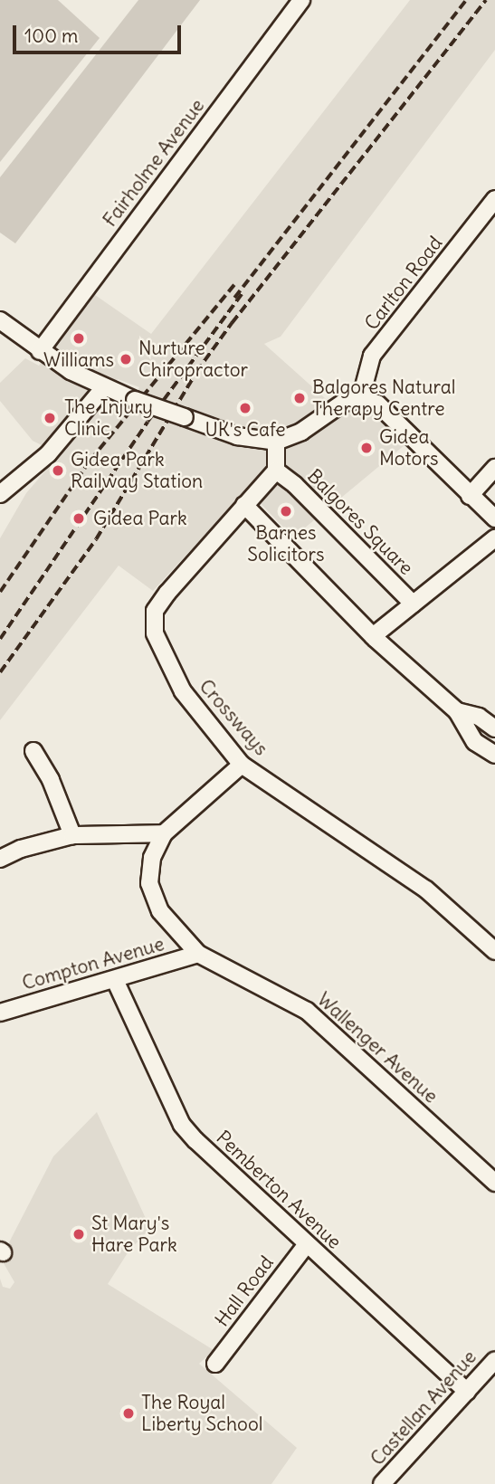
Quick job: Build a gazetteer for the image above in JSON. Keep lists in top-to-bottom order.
{
  "streets": {
    "street": [
      "Fairholme Avenue",
      "Carlton Road",
      "Balgores Square",
      "Crossways",
      "Compton Avenue",
      "Wallenger Avenue",
      "Pemberton Avenue",
      "Hall Road",
      "Castellan Avenue"
    ]
  },
  "crossings": [
    ["Balgores Square", "Crossways"],
    ["Crossways", "Wallenger Avenue"],
    ["Compton Avenue", "Wallenger Avenue"],
    ["Compton Avenue", "Pemberton Avenue"],
    ["Pemberton Avenue", "Hall Road"],
    ["Pemberton Avenue", "Castellan Avenue"]
  ],
  "places": [
    "Williams",
    "Nurture Chiropractor",
    "Balgores Natural Therapy Centre",
    "UK's Cafe",
    "The Injury Clinic",
    "Gidea Motors",
    "Gidea Park Railway Station",
    "Barnes Solicitors",
    "Gidea Park",
    "St Mary's Hare Park",
    "The Royal Liberty School"
  ],
  "scale_bar": "100 m"
}
